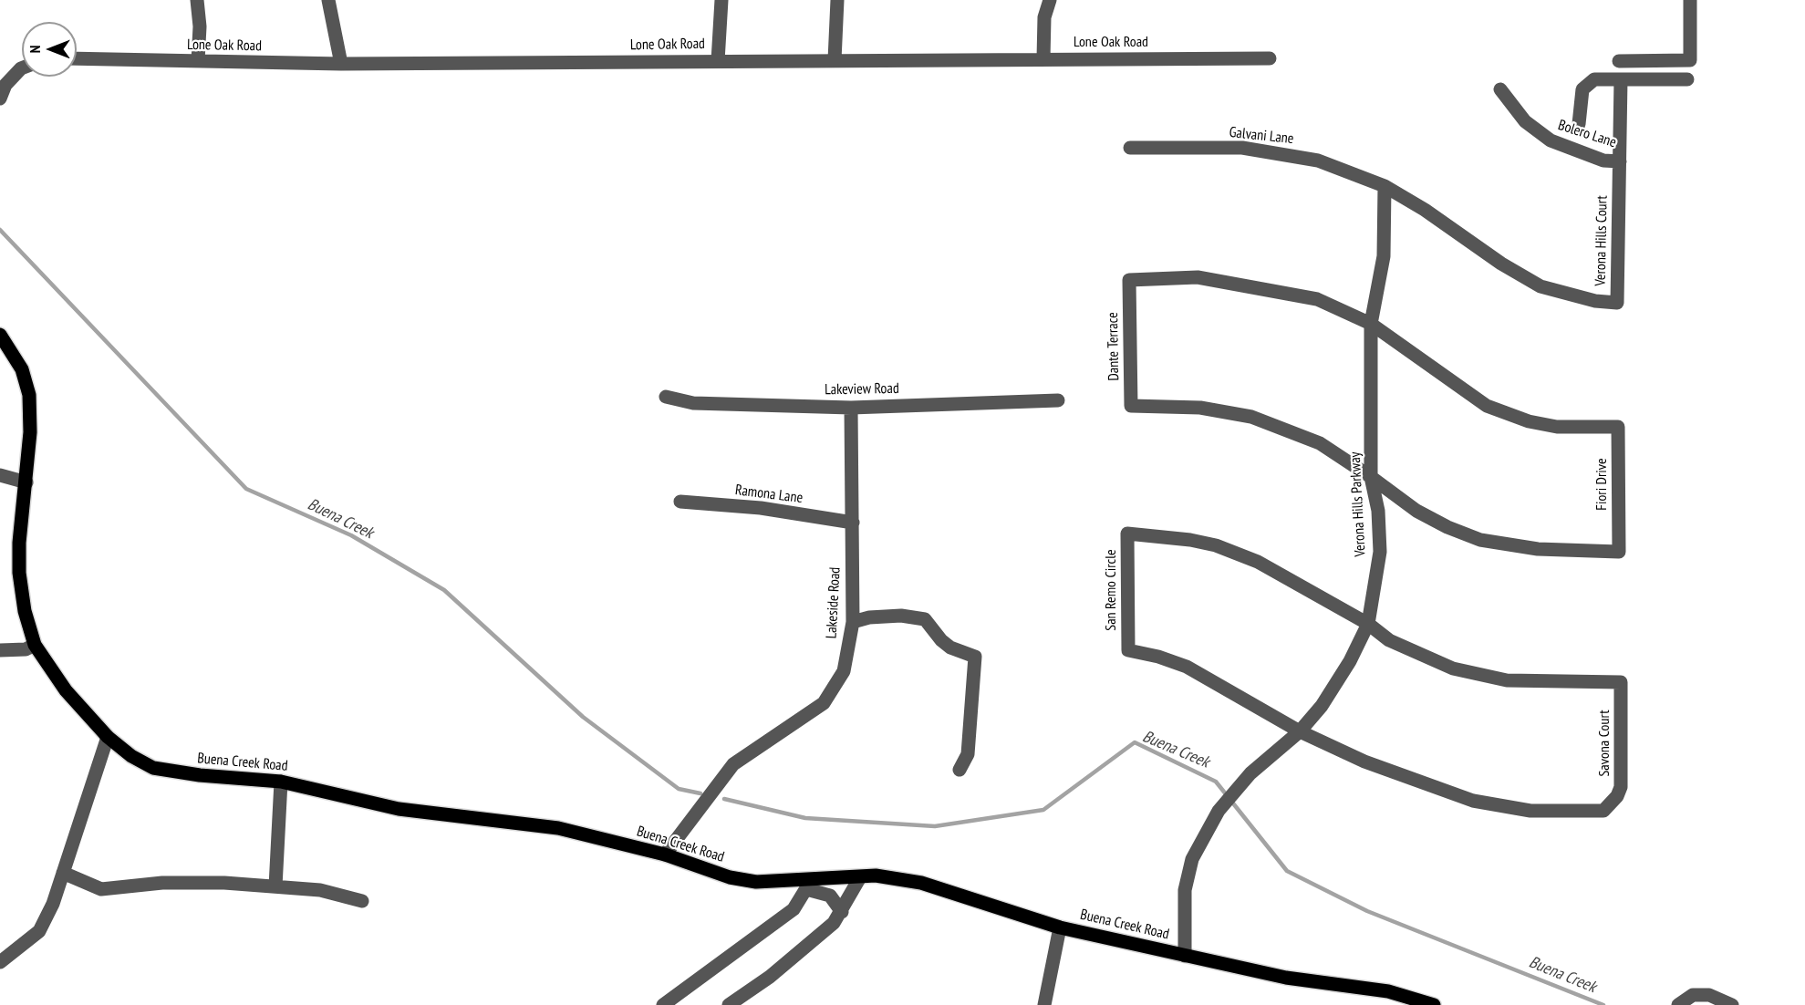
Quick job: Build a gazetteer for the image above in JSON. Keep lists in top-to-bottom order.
{
  "streets": {
    "main road": ["Buena Creek Road"],
    "street": [
      "Lone Oak Road",
      "Bolero Lane",
      "Galvani Lane",
      "Verona Hills Court",
      "Dante Terrace",
      "Lakeview Road",
      "Fiori Drive",
      "Ramona Lane",
      "Verona Hills Parkway",
      "San Remo Circle",
      "Lakeside Road",
      "Savona Court"
    ]
  },
  "crossings": [
    ["Bolero Lane", "Verona Hills Court"],
    ["Galvani Lane", "Verona Hills Court"],
    ["Galvani Lane", "Verona Hills Parkway"],
    ["Verona Hills Court", "Verona Hills Parkway"],
    ["Dante Terrace", "Fiori Drive"],
    ["Dante Terrace", "Verona Hills Parkway"],
    ["Lakeview Road", "Lakeside Road"],
    ["Fiori Drive", "Verona Hills Parkway"],
    ["Ramona Lane", "Lakeside Road"],
    ["Verona Hills Parkway", "San Remo Circle"],
    ["Verona Hills Parkway", "Savona Court"],
    ["Verona Hills Parkway", "Buena Creek Road"],
    ["San Remo Circle", "Savona Court"],
    ["Lakeside Road", "Buena Creek Road"]
  ],
  "water": ["Buena Creek"],
  "north": "left"
}
